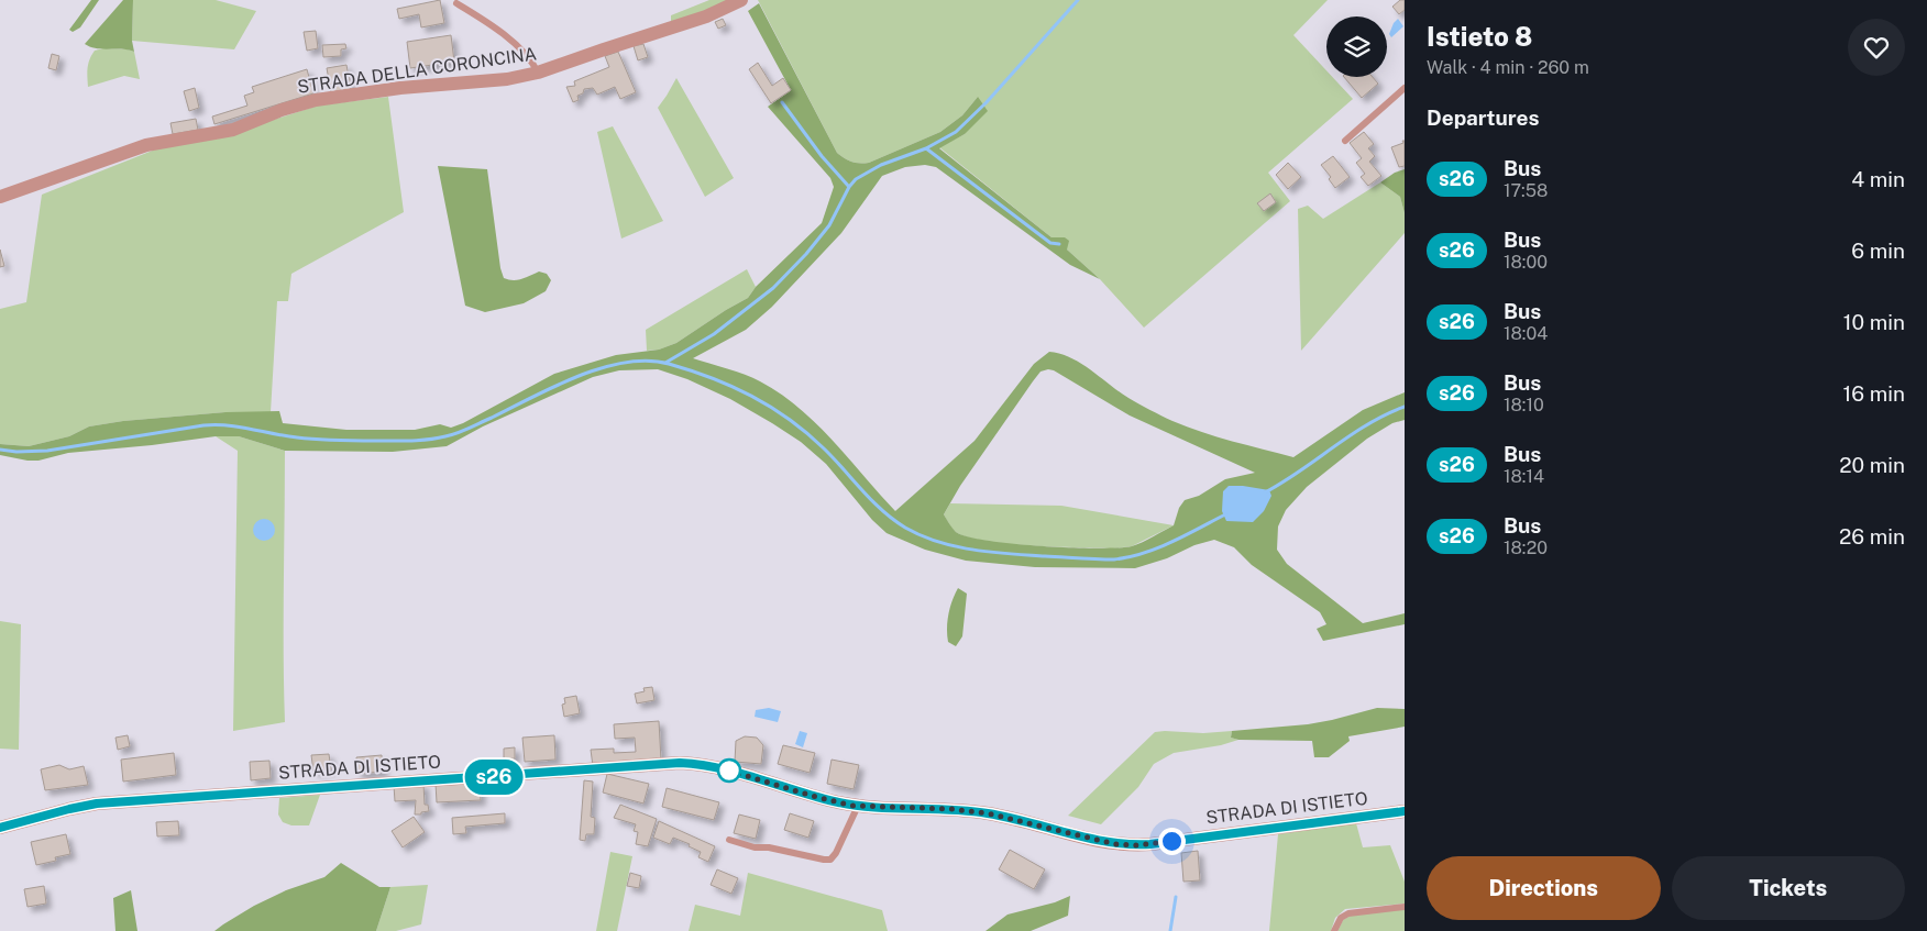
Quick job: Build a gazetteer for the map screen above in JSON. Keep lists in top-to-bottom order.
{
  "streets": {
    "street": ["STRADA DELLA CORONCINA", "STRADA DI ISTIETO"]
  },
  "lines": ["bus line s26"],
  "page": {
    "on_map": "s26",
    "heading": [
      ["Istieto 8", "Walk · 4 min · 260 m"],
      "Departures"
    ],
    "list": [
      {
        "mark": "s26",
        "name": "Bus",
        "note": "17:58",
        "value": "4 min"
      },
      {
        "mark": "s26",
        "name": "Bus",
        "note": "18:00",
        "value": "6 min"
      },
      {
        "mark": "s26",
        "name": "Bus",
        "note": "18:04",
        "value": "10 min"
      },
      {
        "mark": "s26",
        "name": "Bus",
        "note": "18:10",
        "value": "16 min"
      },
      {
        "mark": "s26",
        "name": "Bus",
        "note": "18:14",
        "value": "20 min"
      },
      {
        "mark": "s26",
        "name": "Bus",
        "note": "18:20",
        "value": "26 min"
      }
    ],
    "buttons": ["Directions", "Tickets"]
  }
}
